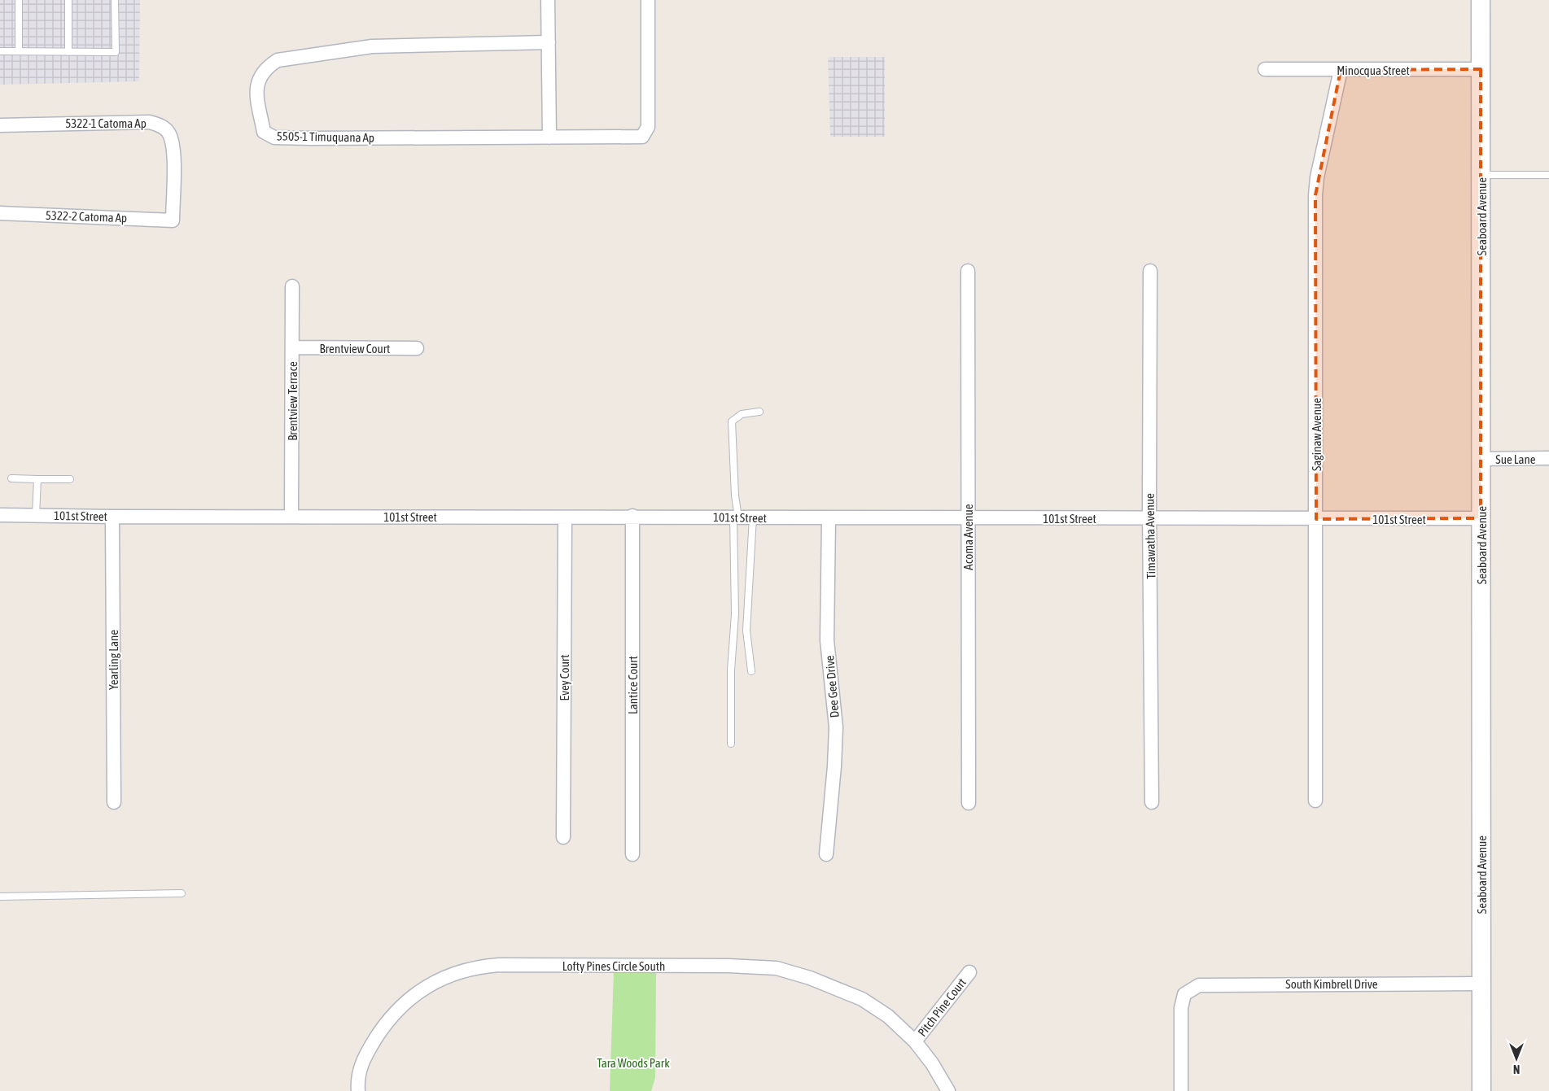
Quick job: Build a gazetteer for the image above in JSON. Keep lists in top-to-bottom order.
{
  "streets": {
    "street": [
      "Minocqua Street",
      "5322-1 Catoma Ap",
      "5505-1 Timuquana Ap",
      "5322-2 Catoma Ap",
      "Seaboard Avenue",
      "Brentview Court",
      "Brentview Terrace",
      "Saginaw Avenue",
      "Sue Lane",
      "101st Street",
      "Timawatha Avenue",
      "Acoma Avenue",
      "Yearling Lane",
      "Evey Court",
      "Lantice Court",
      "Dee Gee Drive",
      "Lofty Pines Circle South",
      "South Kimbrell Drive",
      "Pitch Pine Court"
    ]
  },
  "crossings": [
    ["Minocqua Street", "Seaboard Avenue"],
    ["Minocqua Street", "Saginaw Avenue"],
    ["5322-1 Catoma Ap", "5322-2 Catoma Ap"],
    ["Seaboard Avenue", "Sue Lane"],
    ["Seaboard Avenue", "101st Street"],
    ["Seaboard Avenue", "South Kimbrell Drive"],
    ["Brentview Court", "Brentview Terrace"],
    ["Brentview Terrace", "101st Street"],
    ["Saginaw Avenue", "101st Street"],
    ["101st Street", "Timawatha Avenue"],
    ["101st Street", "Acoma Avenue"],
    ["101st Street", "Yearling Lane"],
    ["101st Street", "Evey Court"],
    ["101st Street", "Lantice Court"],
    ["101st Street", "Dee Gee Drive"],
    ["Lofty Pines Circle South", "Pitch Pine Court"]
  ],
  "parks": ["Tara Woods Park"],
  "north": "bottom"
}
